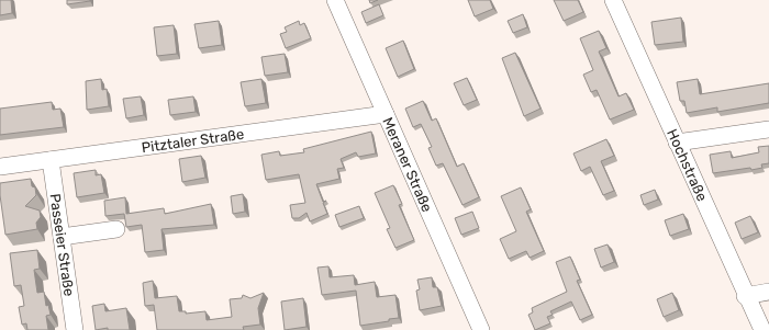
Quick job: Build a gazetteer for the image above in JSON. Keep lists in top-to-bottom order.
{
  "streets": {
    "street": [
      "Pitztaler Straße",
      "Meraner Straße",
      "Hochstraße",
      "Passeier Straße"
    ]
  },
  "crossings": [
    ["Pitztaler Straße", "Meraner Straße"],
    ["Pitztaler Straße", "Passeier Straße"]
  ]
}
